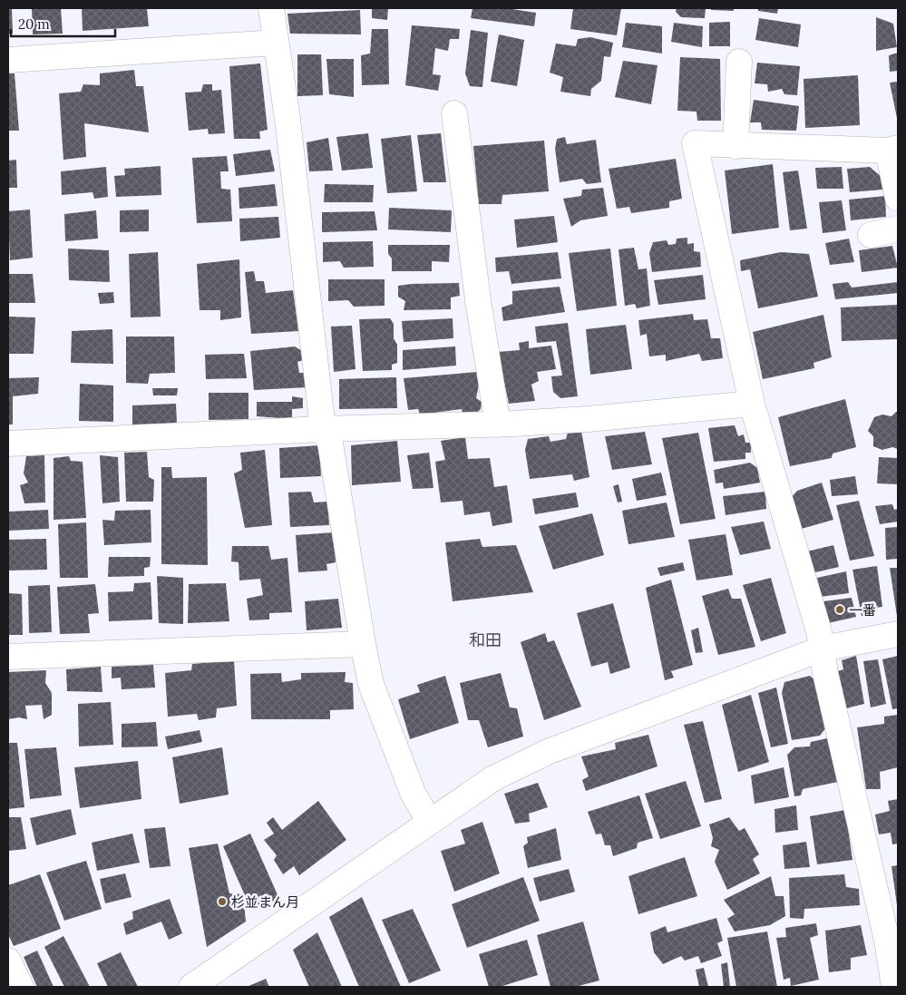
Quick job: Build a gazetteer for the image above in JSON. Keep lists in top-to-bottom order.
{
  "districts": ["和田"],
  "places": ["一番", "杉並まん月"],
  "scale_bar": "20 m"
}
